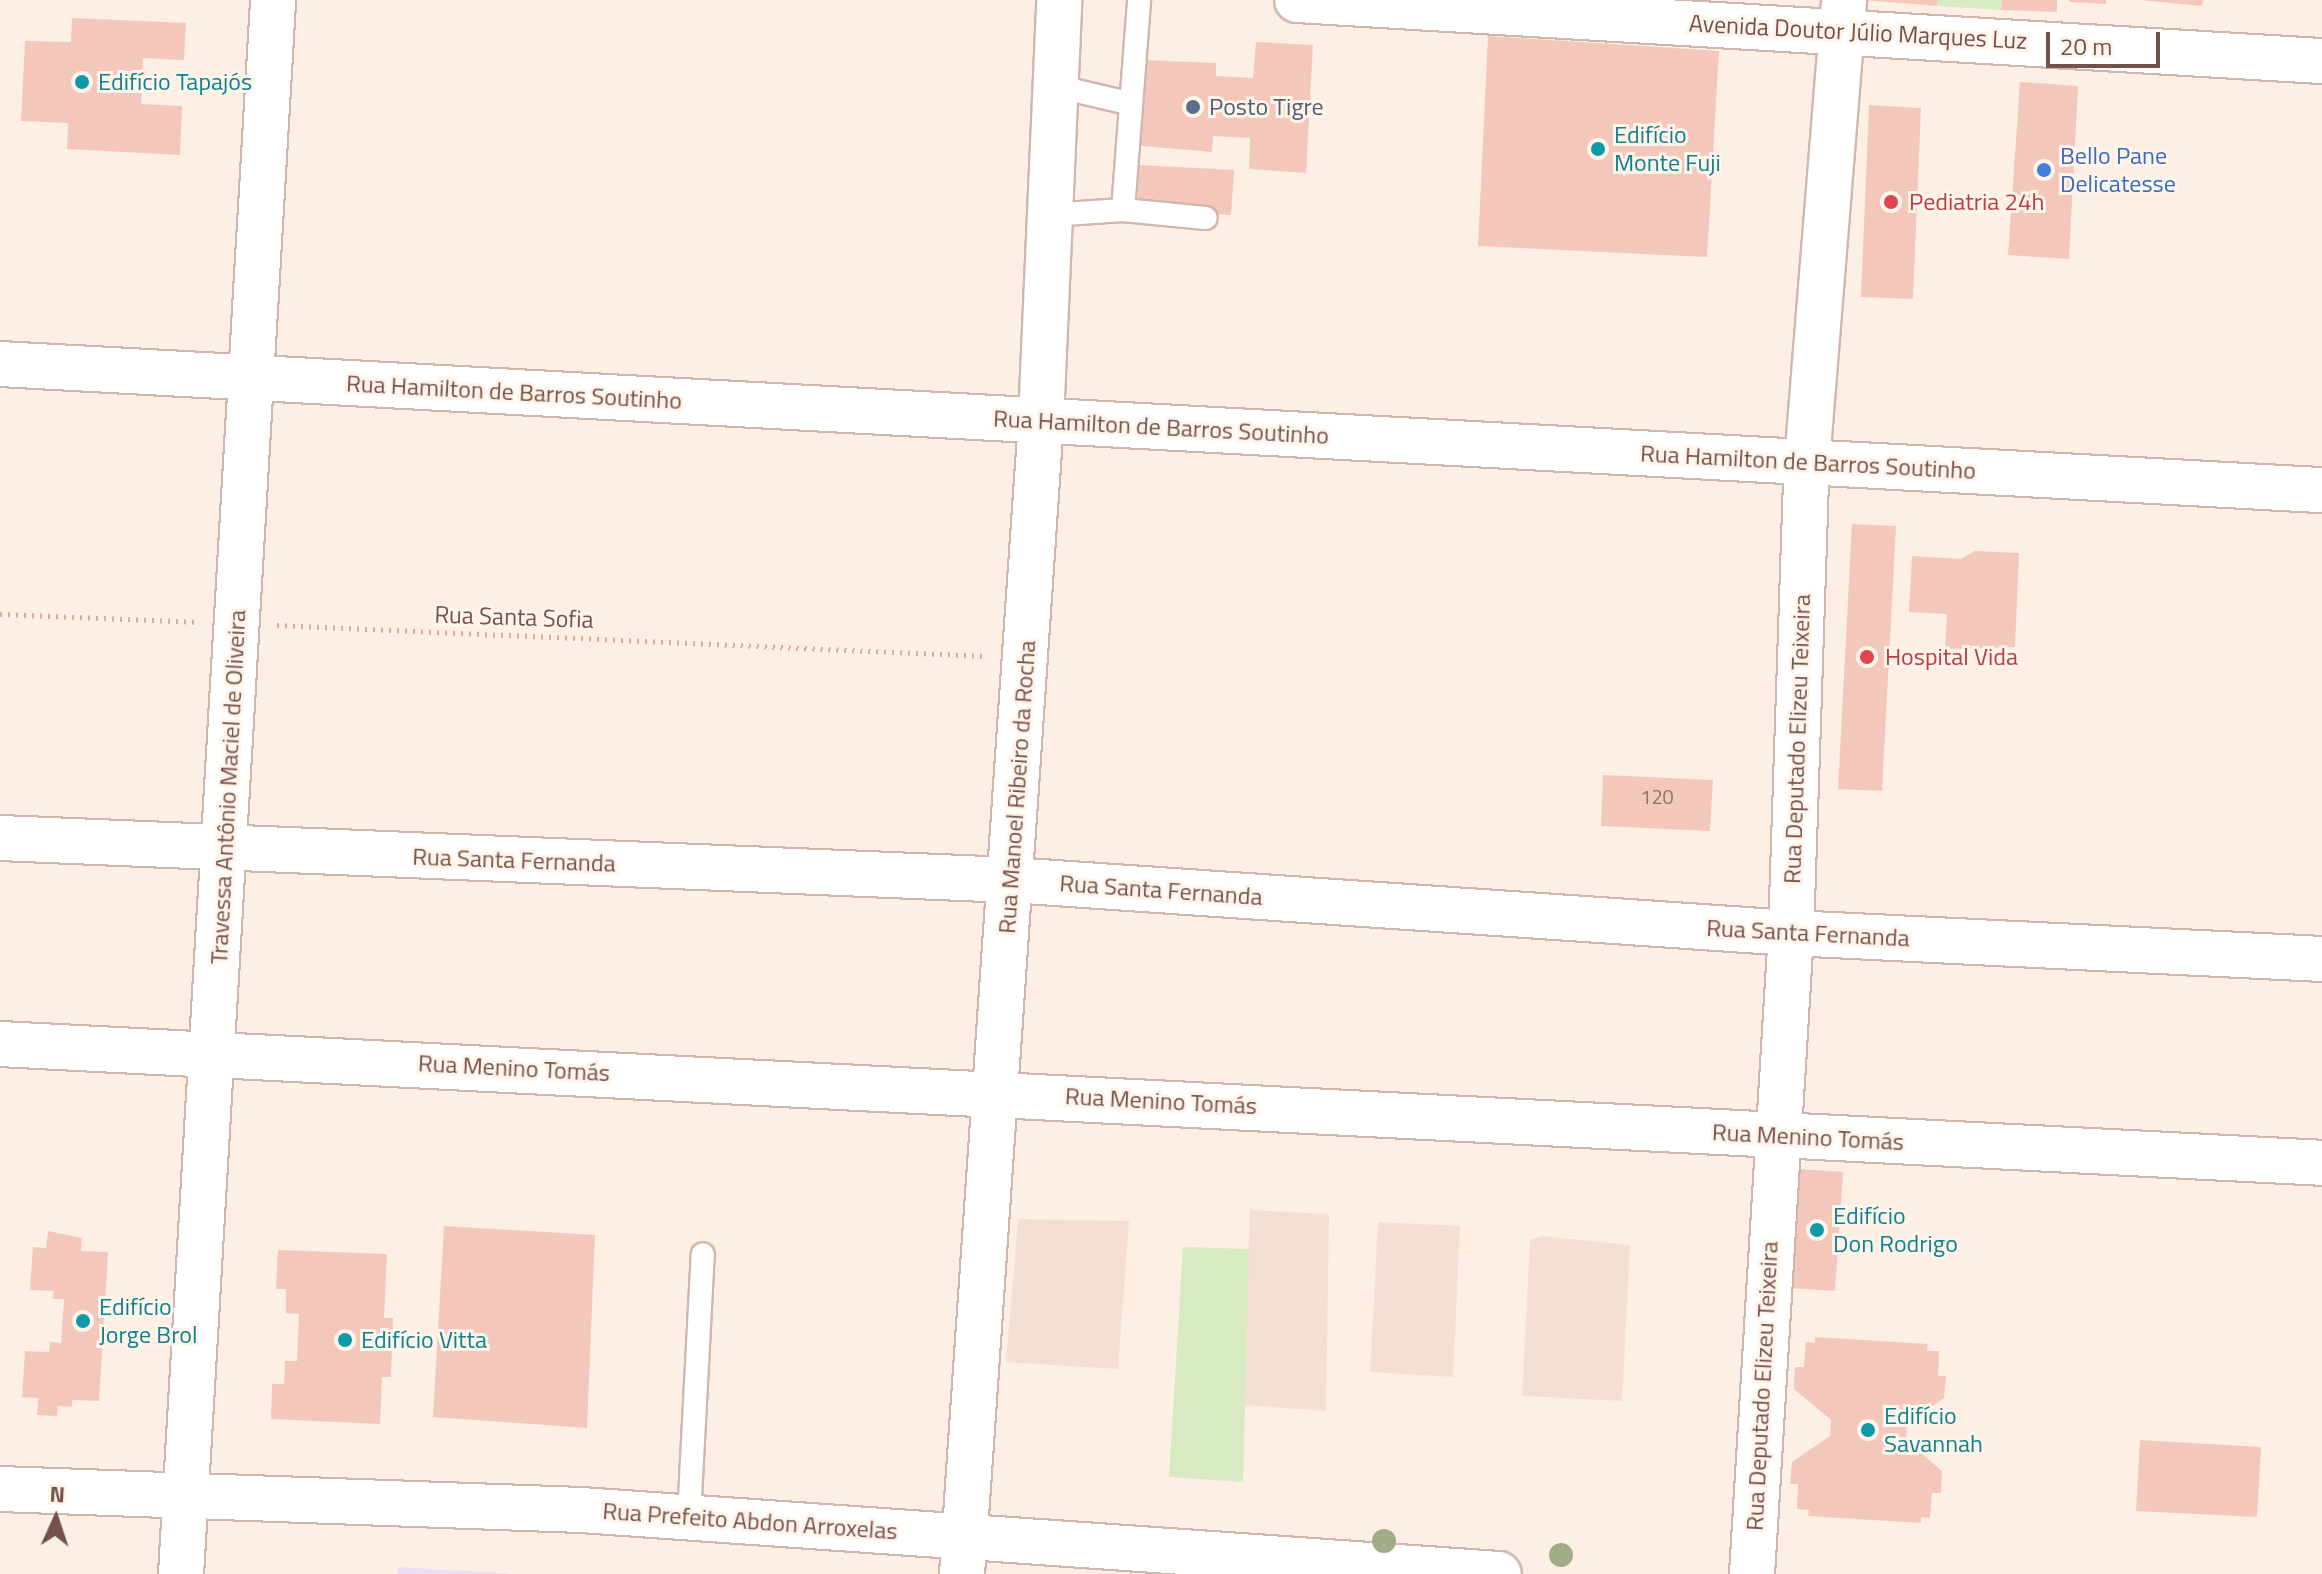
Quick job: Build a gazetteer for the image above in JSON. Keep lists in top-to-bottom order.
{
  "streets": {
    "street": [
      "Avenida Doutor Júlio Marques Luz",
      "Rua Hamilton de Barros Soutinho",
      "Rua Deputado Elizeu Teixeira",
      "Travessa Antônio Maciel de Oliveira",
      "Rua Manoel Ribeiro da Rocha",
      "Rua Santa Fernanda",
      "Rua Menino Tomás",
      "Rua Prefeito Abdon Arroxelas"
    ],
    "path": ["Rua Santa Sofia"]
  },
  "crossings": [
    ["Avenida Doutor Júlio Marques Luz", "Rua Deputado Elizeu Teixeira"],
    ["Rua Hamilton de Barros Soutinho", "Rua Deputado Elizeu Teixeira"],
    ["Rua Hamilton de Barros Soutinho", "Travessa Antônio Maciel de Oliveira"],
    ["Rua Hamilton de Barros Soutinho", "Rua Manoel Ribeiro da Rocha"],
    ["Rua Santa Sofia", "Travessa Antônio Maciel de Oliveira"],
    ["Rua Santa Sofia", "Rua Manoel Ribeiro da Rocha"],
    ["Rua Deputado Elizeu Teixeira", "Rua Santa Fernanda"],
    ["Rua Deputado Elizeu Teixeira", "Rua Menino Tomás"],
    ["Travessa Antônio Maciel de Oliveira", "Rua Santa Fernanda"],
    ["Travessa Antônio Maciel de Oliveira", "Rua Menino Tomás"],
    ["Travessa Antônio Maciel de Oliveira", "Rua Prefeito Abdon Arroxelas"],
    ["Rua Manoel Ribeiro da Rocha", "Rua Santa Fernanda"],
    ["Rua Manoel Ribeiro da Rocha", "Rua Menino Tomás"],
    ["Rua Manoel Ribeiro da Rocha", "Rua Prefeito Abdon Arroxelas"]
  ],
  "places": [
    "Edifício Tapajós",
    "Posto Tigre",
    "Edifício Monte Fuji",
    "Bello Pane Delicatesse",
    "Pediatria 24h",
    "Hospital Vida",
    "Edifício Don Rodrigo",
    "Edifício Jorge Brol",
    "Edifício Vitta",
    "Edifício Savannah"
  ],
  "house_numbers": ["120"],
  "scale_bar": "20 m",
  "north": "top"
}
